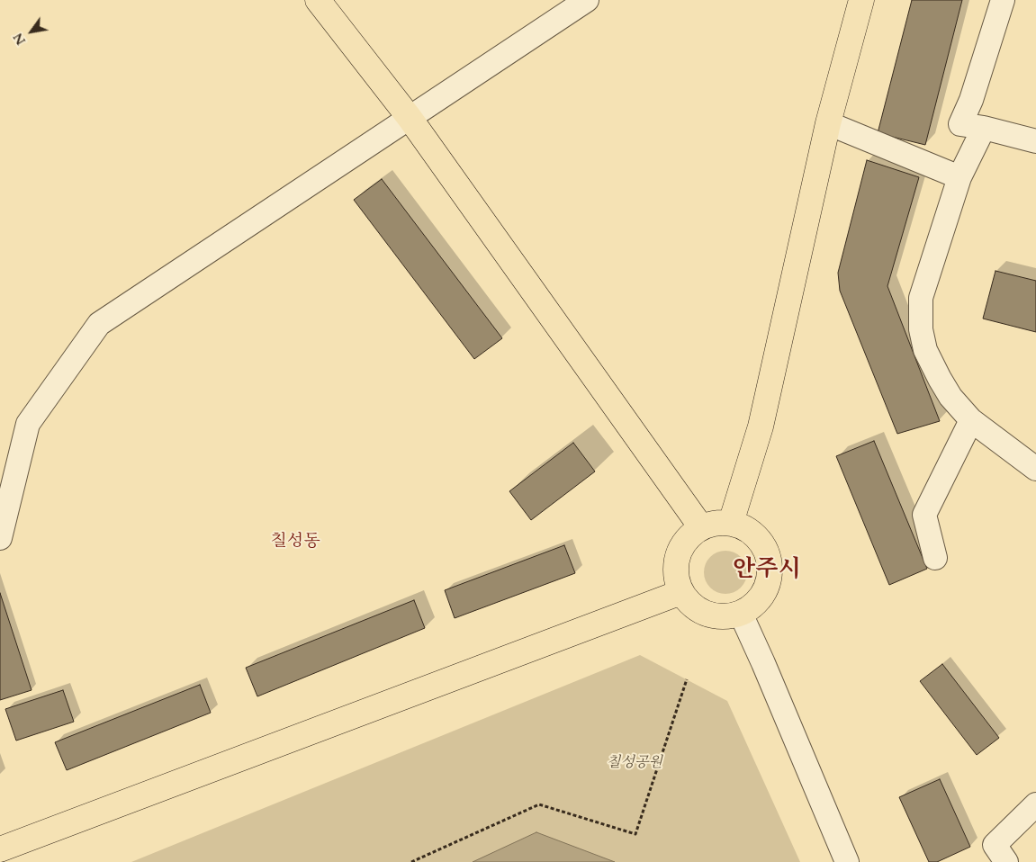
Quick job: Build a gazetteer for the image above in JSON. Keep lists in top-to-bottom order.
{
  "districts": ["칠성동", "안주시"],
  "parks": ["칠성공원"],
  "north": "bottom left"
}
